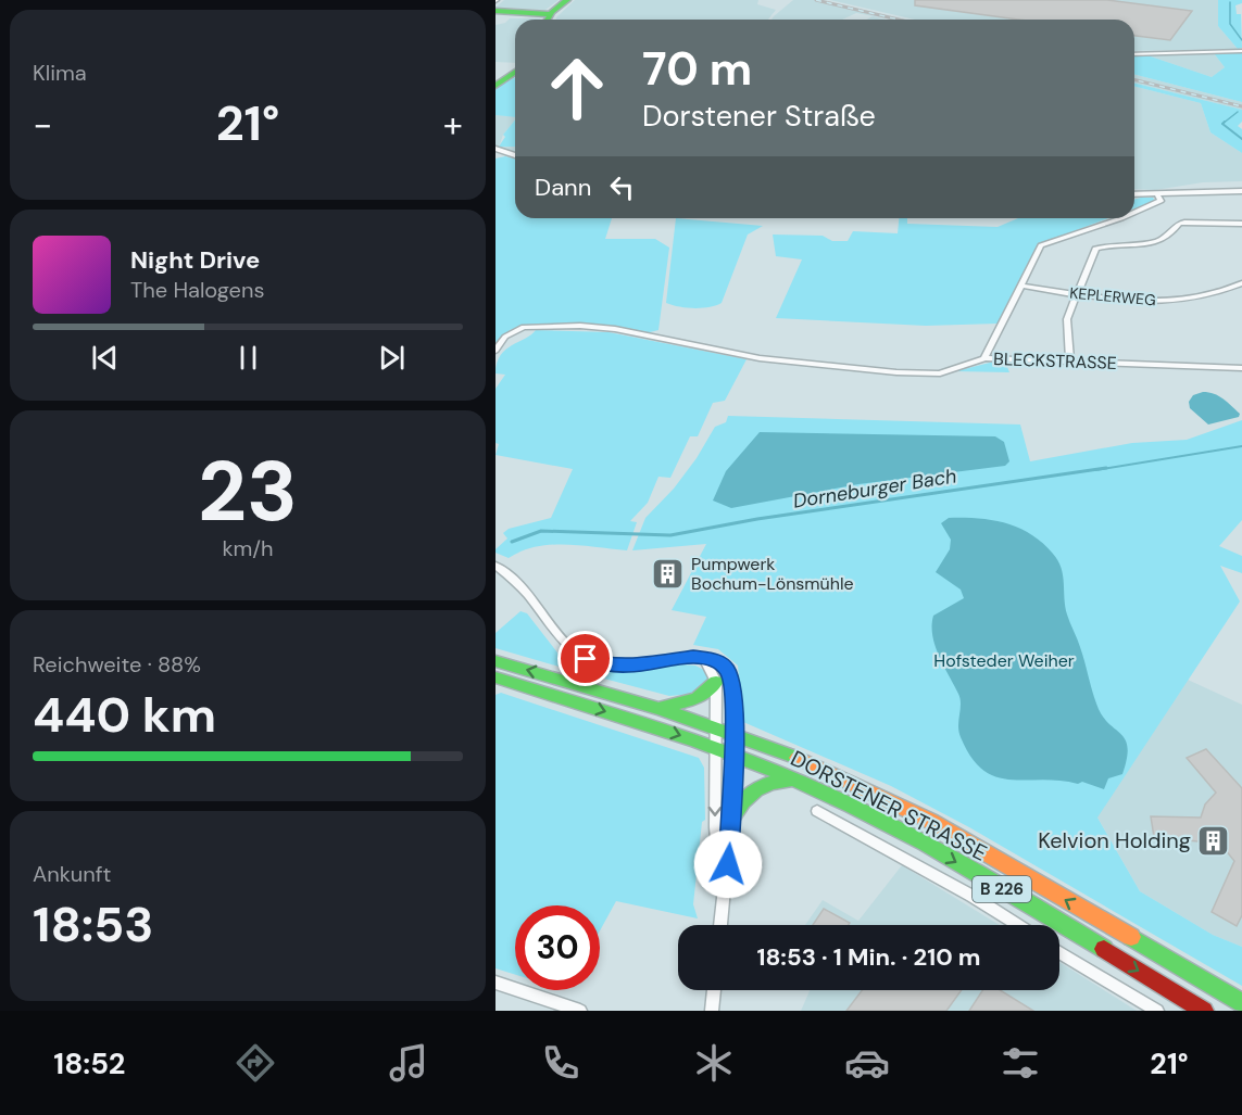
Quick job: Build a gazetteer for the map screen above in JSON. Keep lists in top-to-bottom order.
{
  "streets": {
    "main road": ["DORSTENER STRASSE", "B 226"],
    "street": ["KEPLERWEG", "BLECKSTRASSE"]
  },
  "water": ["Dorneburger Bach"],
  "parks": ["Hofsteder Weiher"],
  "places": {
    "building": ["Pumpwerk Bochum-Lönsmühle", "Kelvion Holding"]
  },
  "page": {
    "tile": [
      "Klima",
      ["23", "km/h"],
      ["Reichweite · 88%", "440 km"],
      ["Ankunft", "18:53"]
    ],
    "turn": ["70 m", "Dorstener Straße"],
    "heat": ["−", "21°", "+"],
    "then": "Dann",
    "song": ["Night Drive", "The Halogens"],
    "limit": "30",
    "trip": "18:53 · 1 Min. · 210 m",
    "tabs": ["18:52", "21°"]
  }
}
